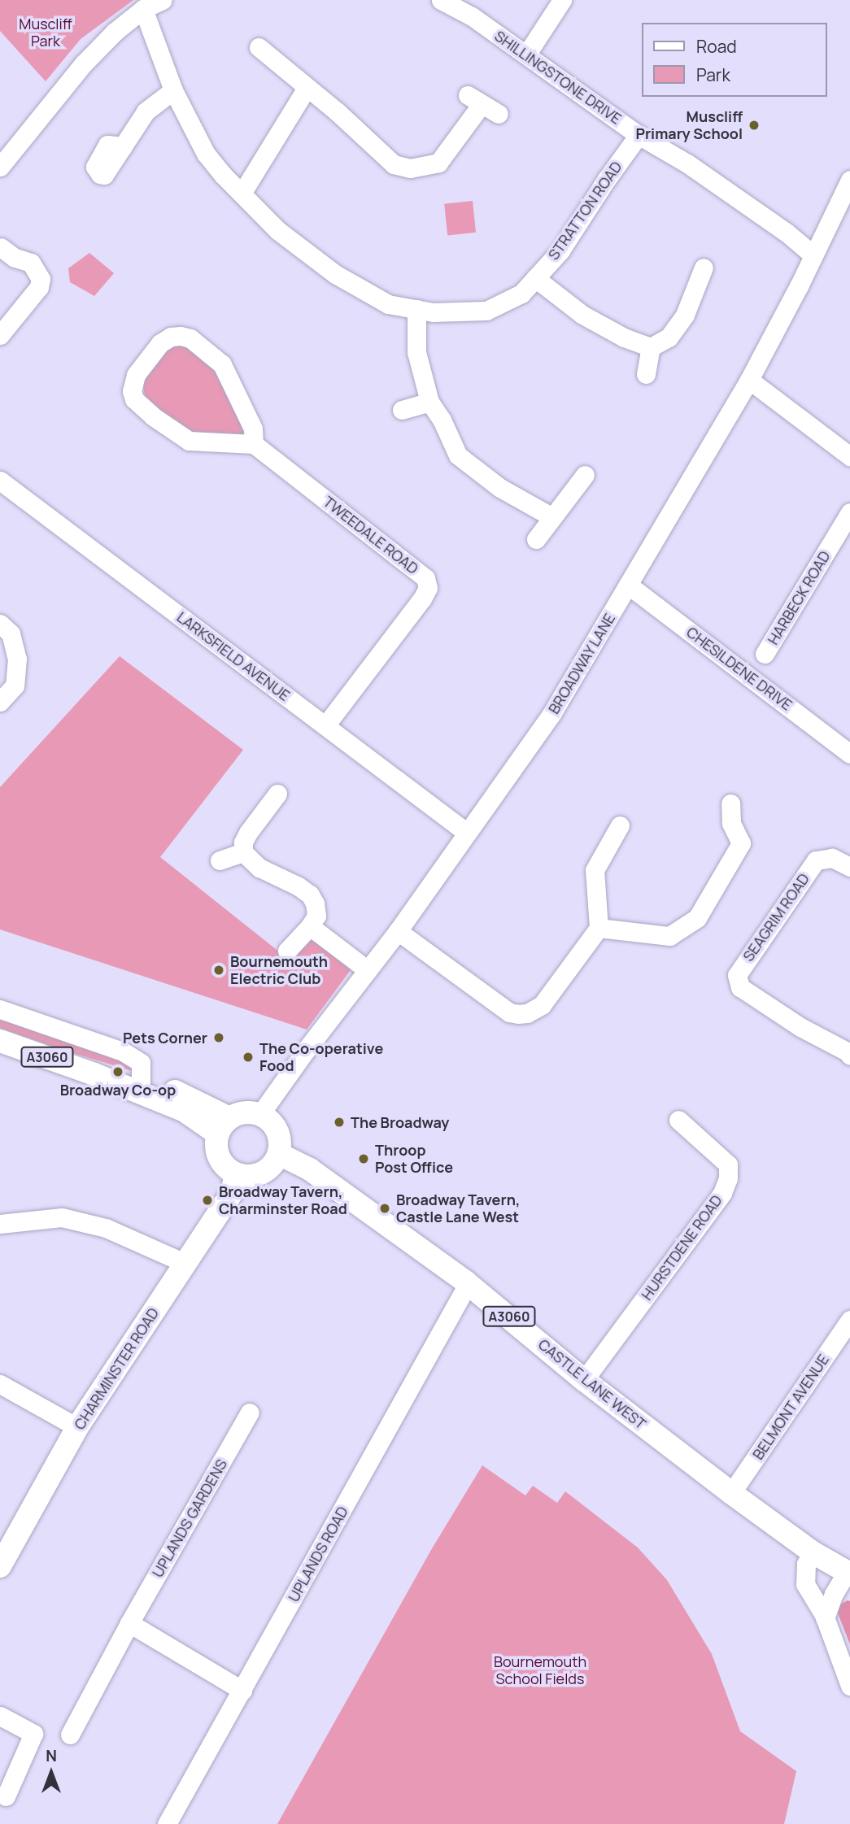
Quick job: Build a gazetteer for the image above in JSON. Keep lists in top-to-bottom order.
{
  "streets": {
    "main road": ["A3060", "CHARMINSTER ROAD", "CASTLE LANE WEST"],
    "street": [
      "SHILLINGSTONE DRIVE",
      "STRATTON ROAD",
      "TWEEDALE ROAD",
      "HARBECK ROAD",
      "LARKSFIELD AVENUE",
      "BROADWAY LANE",
      "CHESILDENE DRIVE",
      "SEAGRIM ROAD",
      "HURSTDENE ROAD",
      "BELMONT AVENUE",
      "UPLANDS GARDENS",
      "UPLANDS ROAD"
    ]
  },
  "crossings": [
    ["SHILLINGSTONE DRIVE", "STRATTON ROAD"],
    ["SHILLINGSTONE DRIVE", "BROADWAY LANE"],
    ["TWEEDALE ROAD", "LARKSFIELD AVENUE"],
    ["LARKSFIELD AVENUE", "BROADWAY LANE"],
    ["BROADWAY LANE", "CHESILDENE DRIVE"],
    ["BROADWAY LANE", "A3060"],
    ["BROADWAY LANE", "CHARMINSTER ROAD"],
    ["BROADWAY LANE", "CASTLE LANE WEST"],
    ["A3060", "CHARMINSTER ROAD"],
    ["A3060", "CASTLE LANE WEST"],
    ["HURSTDENE ROAD", "CASTLE LANE WEST"],
    ["CHARMINSTER ROAD", "CASTLE LANE WEST"],
    ["CASTLE LANE WEST", "BELMONT AVENUE"],
    ["CASTLE LANE WEST", "UPLANDS ROAD"]
  ],
  "parks": ["Muscliff Park", "Bournemouth School Fields"],
  "places": [
    "Muscliff Primary School",
    "Bournemouth Electric Club",
    "Pets Corner",
    "The Co-operative Food",
    "Broadway Co-op",
    "The Broadway",
    "Throop Post Office",
    "Broadway Tavern, Charminster Road",
    "Broadway Tavern, Castle Lane West"
  ],
  "legend": ["Road", "Park"],
  "north": "top"
}
